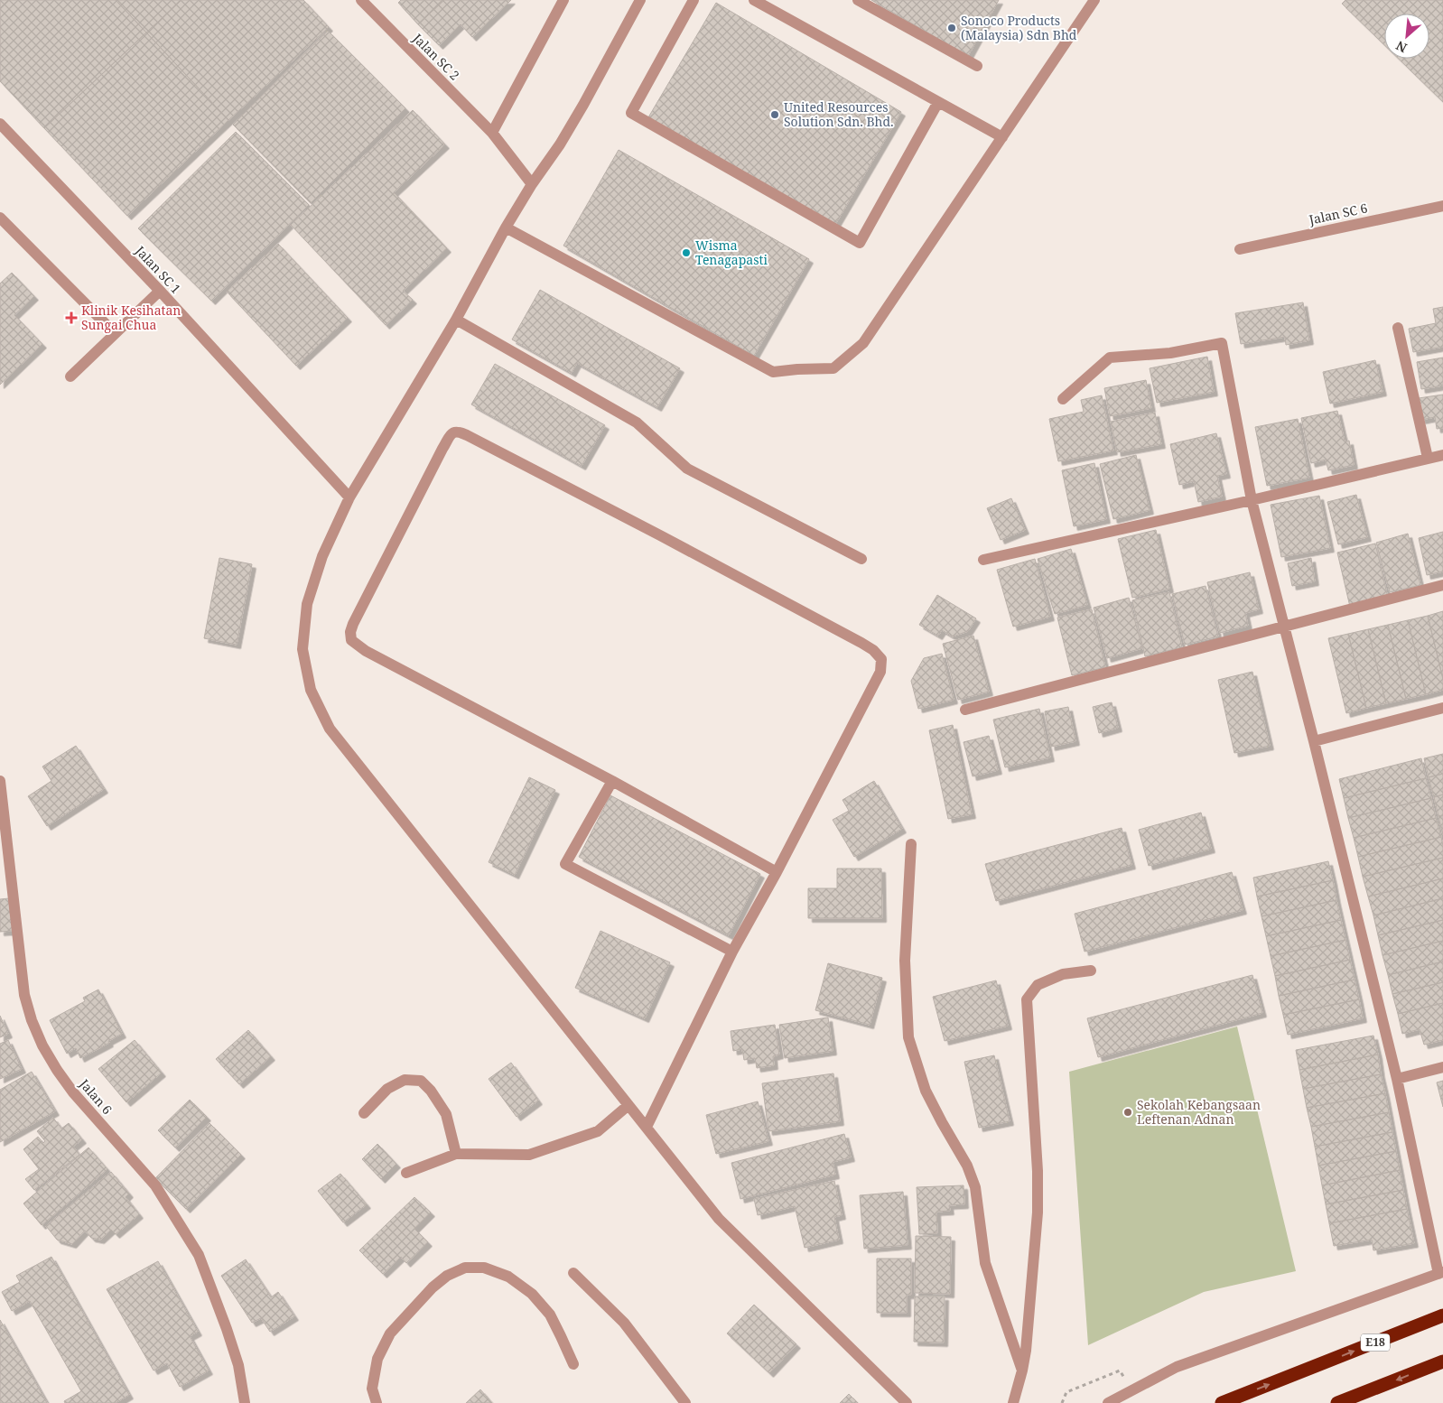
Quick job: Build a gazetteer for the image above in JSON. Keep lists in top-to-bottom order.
{
  "streets": {
    "highway": ["E18"],
    "street": [
      "Jalan SC 2",
      "Jalan SC 6",
      "Jalan SC 1",
      "Jalan 6"
    ]
  },
  "places": {
    "other": [
      "Sonoco Products (Malaysia) Sdn Bhd",
      "United Resources Solution Sdn. Bhd.",
      "Wisma Tenagapasti",
      "Sekolah Kebangsaan Leftenan Adnan"
    ],
    "health": ["Klinik Kesihatan Sungai Chua"]
  },
  "north": "bottom left"
}
